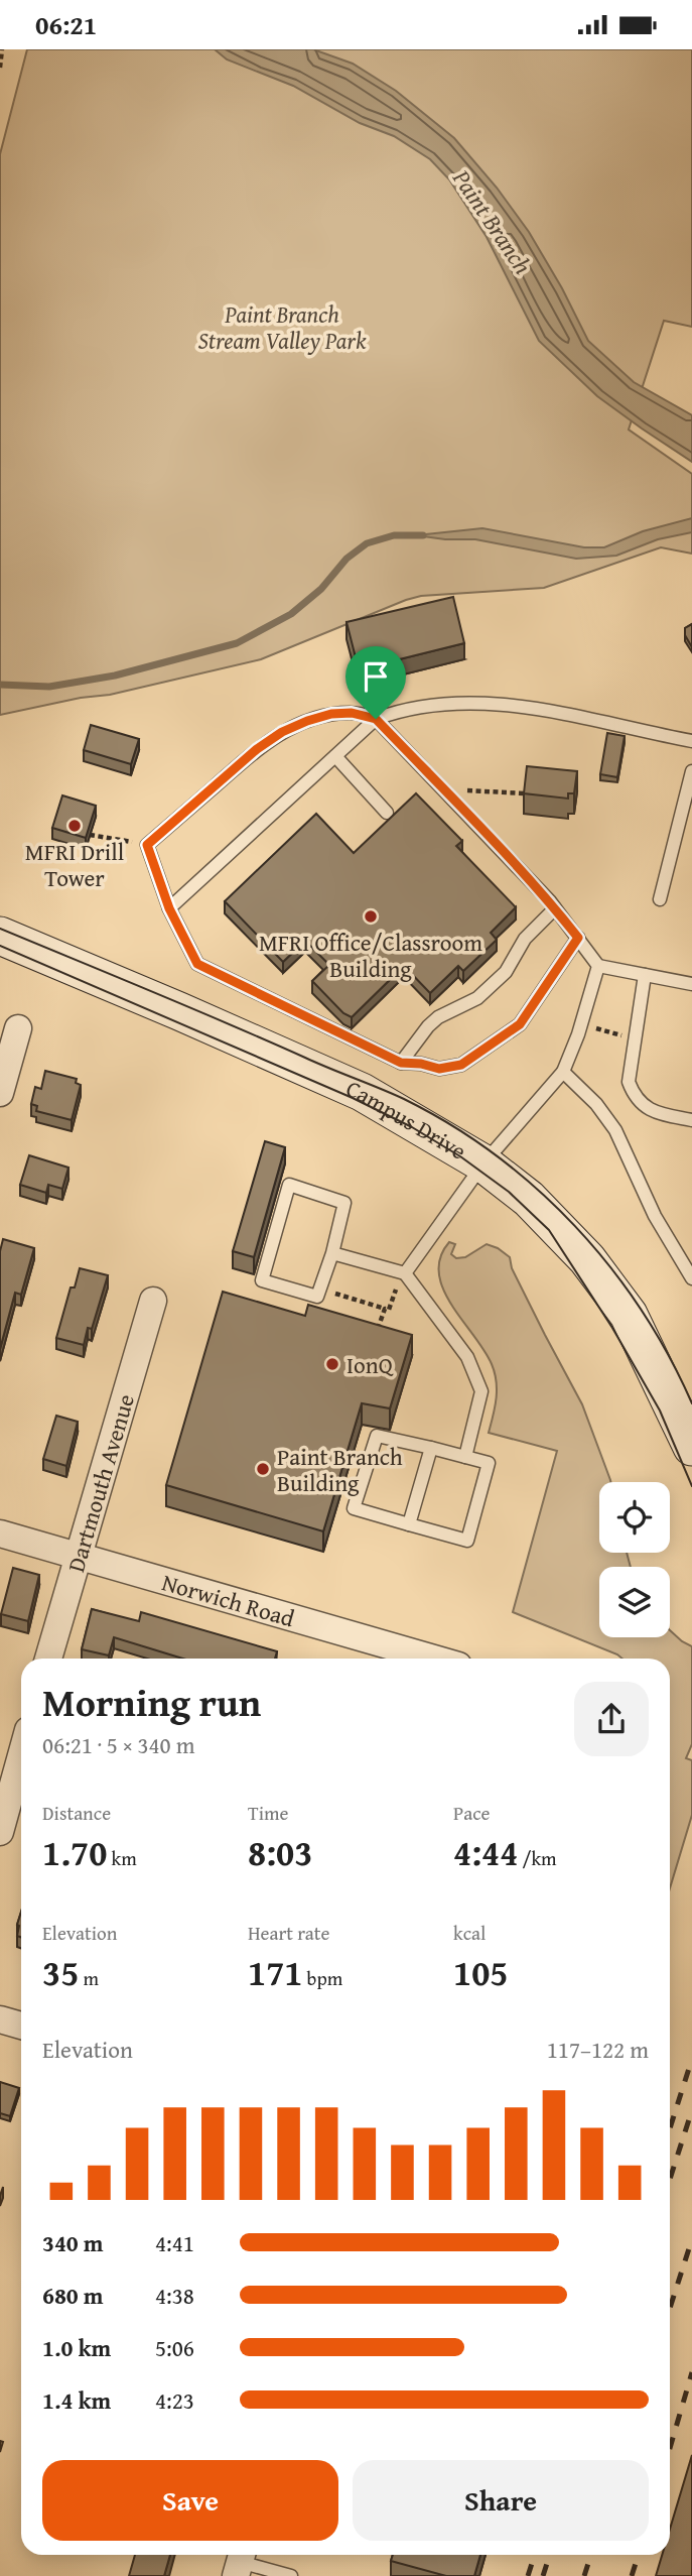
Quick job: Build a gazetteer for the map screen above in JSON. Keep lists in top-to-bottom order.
{
  "streets": {
    "main road": ["Campus Drive"],
    "street": ["Dartmouth Avenue", "Norwich Road"]
  },
  "crossings": [
    ["Dartmouth Avenue", "Norwich Road"]
  ],
  "water": ["Paint Branch"],
  "parks": ["Paint Branch Stream Valley Park"],
  "places": [
    "MFRI Drill Tower",
    "MFRI Office/Classroom Building",
    "IonQ",
    "Paint Branch Building"
  ],
  "page": {
    "status": "06:21",
    "heading": ["Morning run", "06:21 · 5 × 340 m"],
    "stats": [
      ["Distance", "1.70 km"],
      ["Time", "8:03"],
      ["Pace", "4:44 /km"],
      ["Elevation", "35 m"],
      ["Heart rate", "171 bpm"],
      ["kcal", "105"]
    ],
    "chart": ["Elevation", "117–122 m"],
    "list": [
      {
        "name": "340 m",
        "note": "4:41"
      },
      {
        "name": "680 m",
        "note": "4:38"
      },
      {
        "name": "1.0 km",
        "note": "5:06"
      },
      {
        "name": "1.4 km",
        "note": "4:23"
      }
    ],
    "buttons": ["Save", "Share"]
  }
}
